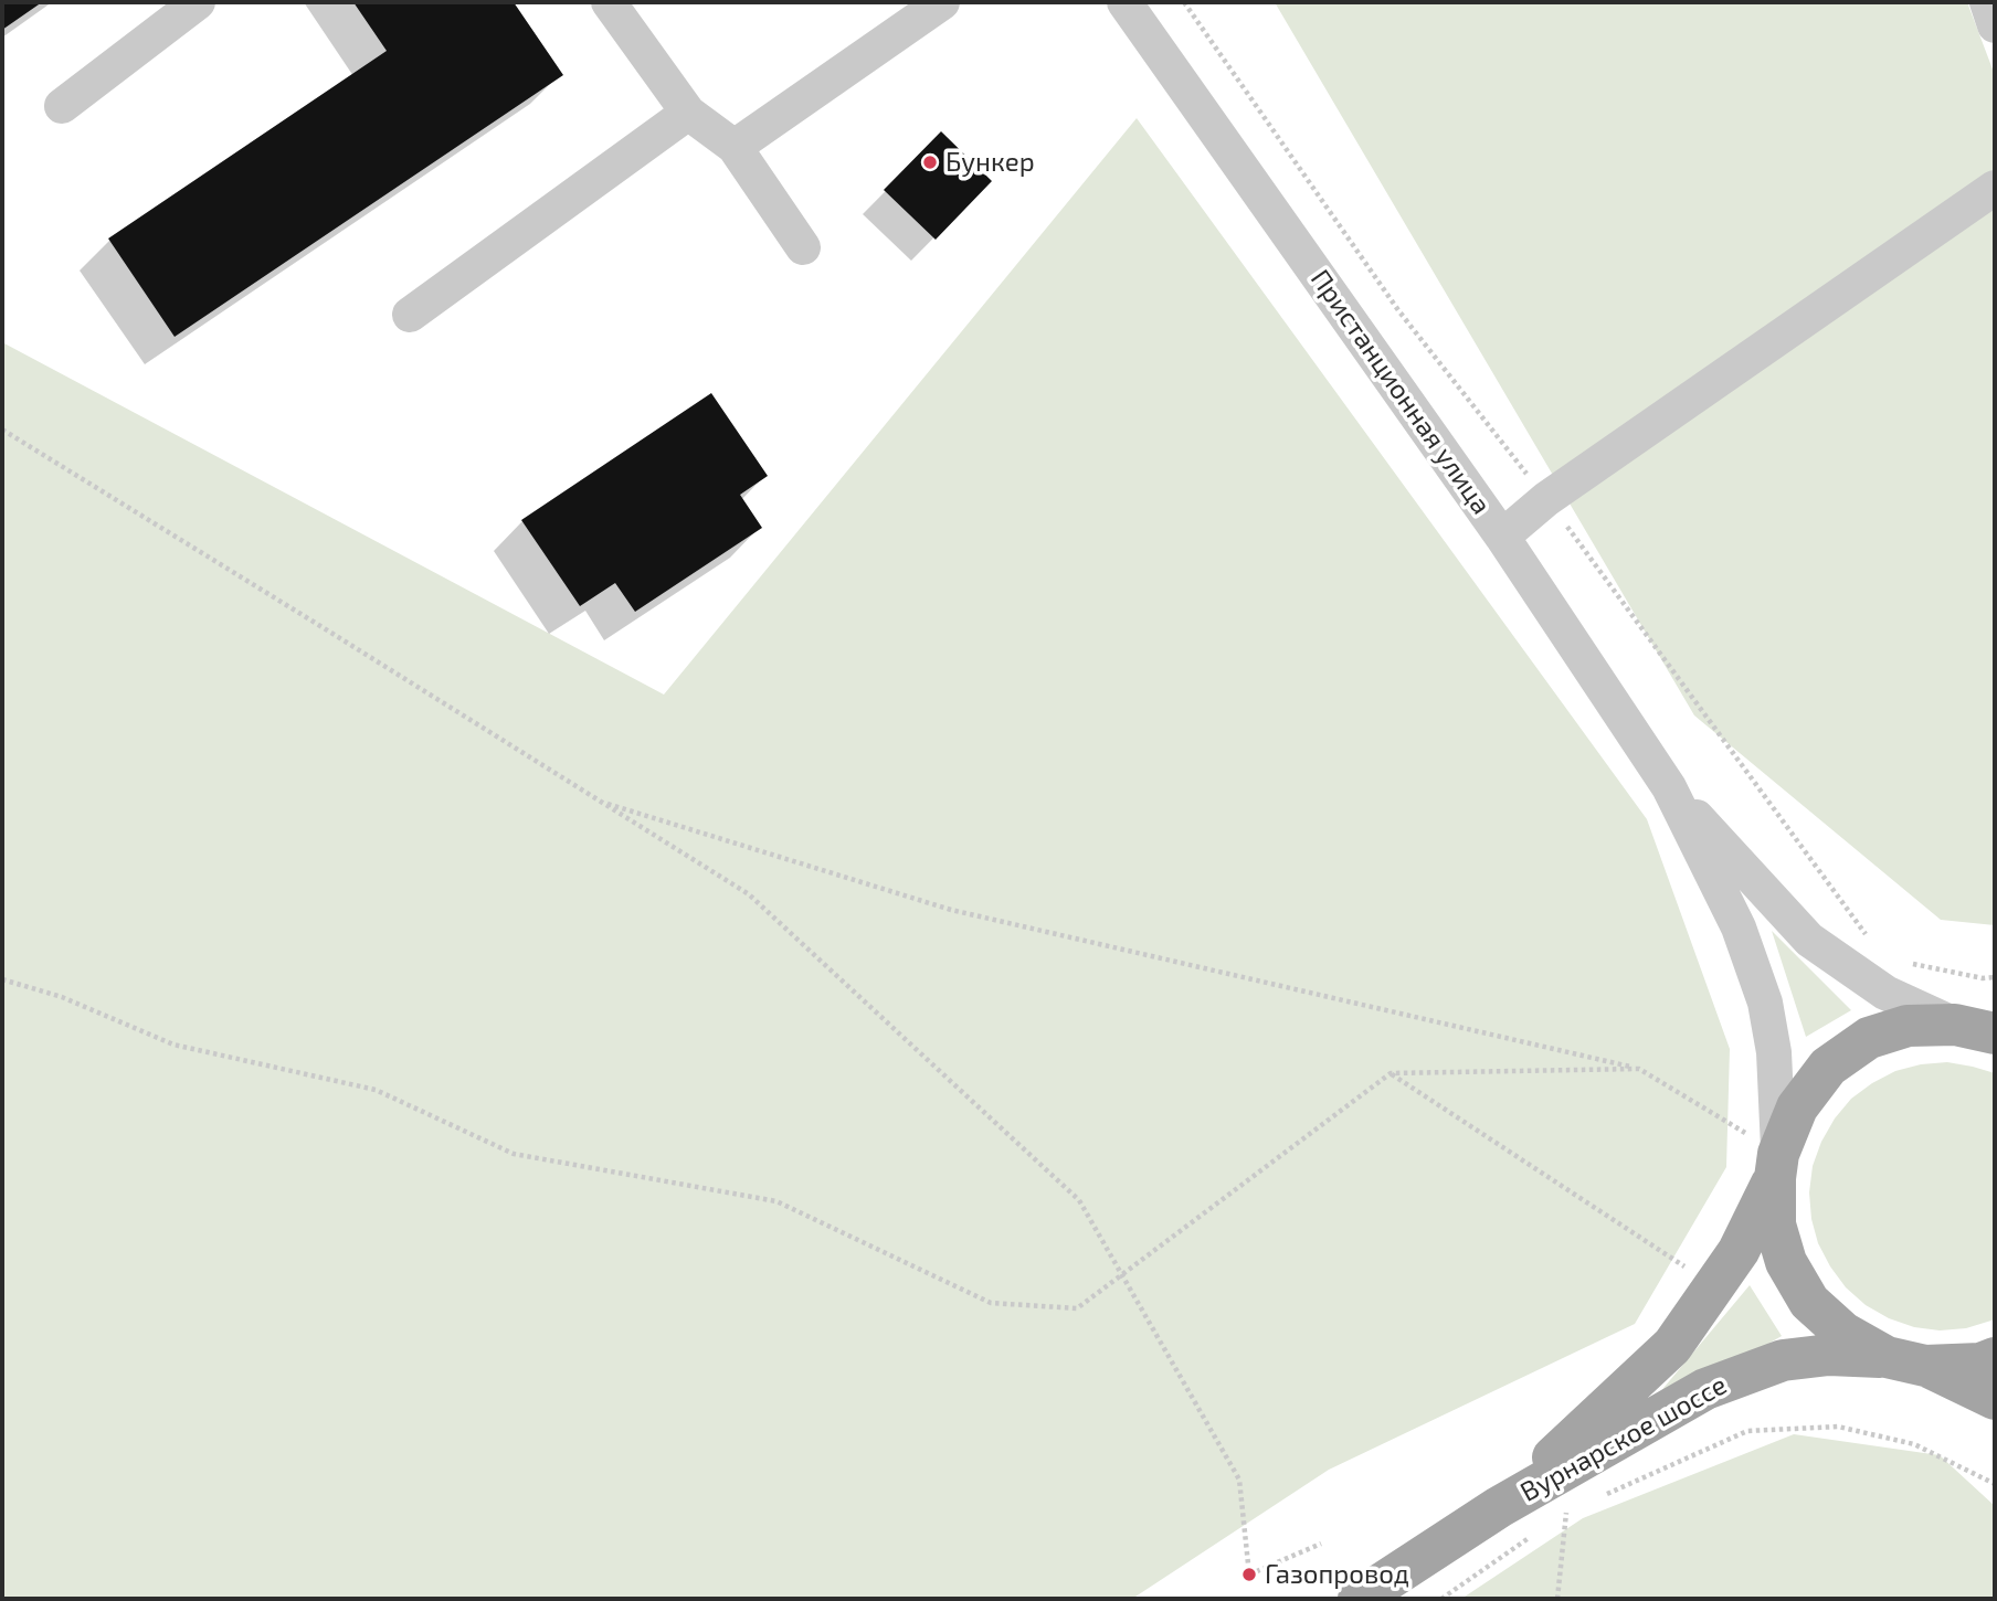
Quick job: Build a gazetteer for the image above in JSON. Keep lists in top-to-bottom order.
{
  "streets": {
    "main road": ["Вурнарское шоссе"],
    "street": ["Пристанционная улица"]
  },
  "crossings": [
    ["Пристанционная улица", "Вурнарское шоссе"]
  ],
  "places": ["Бункер", "Газопровод"]
}
